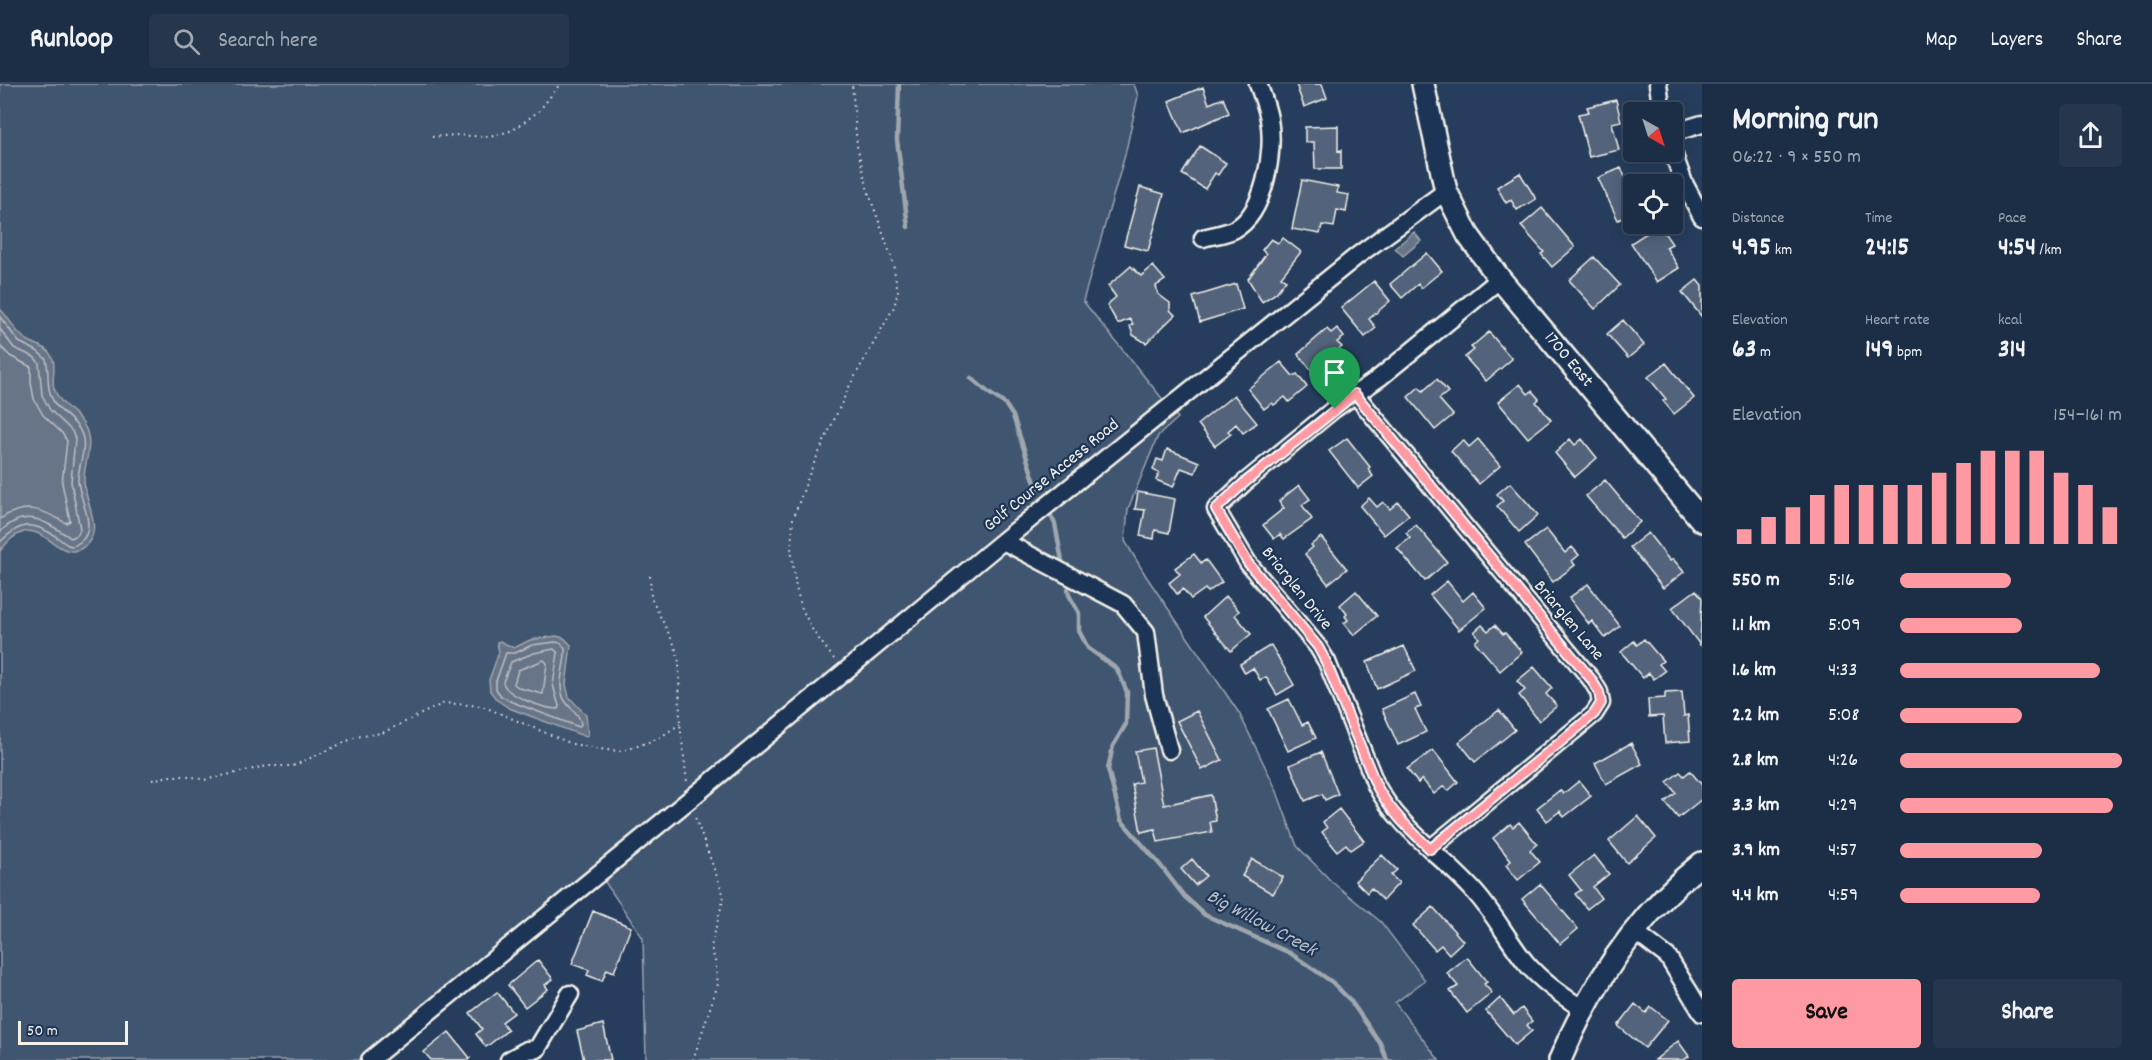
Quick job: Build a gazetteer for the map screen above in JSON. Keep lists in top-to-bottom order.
{
  "streets": {
    "main road": ["1700 East"],
    "street": ["Golf Course Access Road", "Briarglen Drive", "Briarglen Lane"]
  },
  "crossings": [
    ["1700 East", "Golf Course Access Road"],
    ["1700 East", "Briarglen Drive"],
    ["Briarglen Drive", "Briarglen Lane"]
  ],
  "water": ["Big Willow Creek"],
  "scale_bar": "50 m",
  "north": "bottom right",
  "page": {
    "header": "Runloop",
    "search": "Search here",
    "nav": ["Map", "Layers", "Share"],
    "heading": ["Morning run", "06:22 · 9 × 550 m"],
    "stats": [
      ["Distance", "4.95 km"],
      ["Time", "24:15"],
      ["Pace", "4:54 /km"],
      ["Elevation", "63 m"],
      ["Heart rate", "149 bpm"],
      ["kcal", "314"]
    ],
    "chart": ["Elevation", "154–161 m"],
    "list": [
      {
        "name": "550 m",
        "note": "5:16"
      },
      {
        "name": "1.1 km",
        "note": "5:09"
      },
      {
        "name": "1.6 km",
        "note": "4:33"
      },
      {
        "name": "2.2 km",
        "note": "5:08"
      },
      {
        "name": "2.8 km",
        "note": "4:26"
      },
      {
        "name": "3.3 km",
        "note": "4:29"
      },
      {
        "name": "3.9 km",
        "note": "4:57"
      },
      {
        "name": "4.4 km",
        "note": "4:59"
      }
    ],
    "buttons": ["Save", "Share"],
    "scale": "50 m"
  }
}
